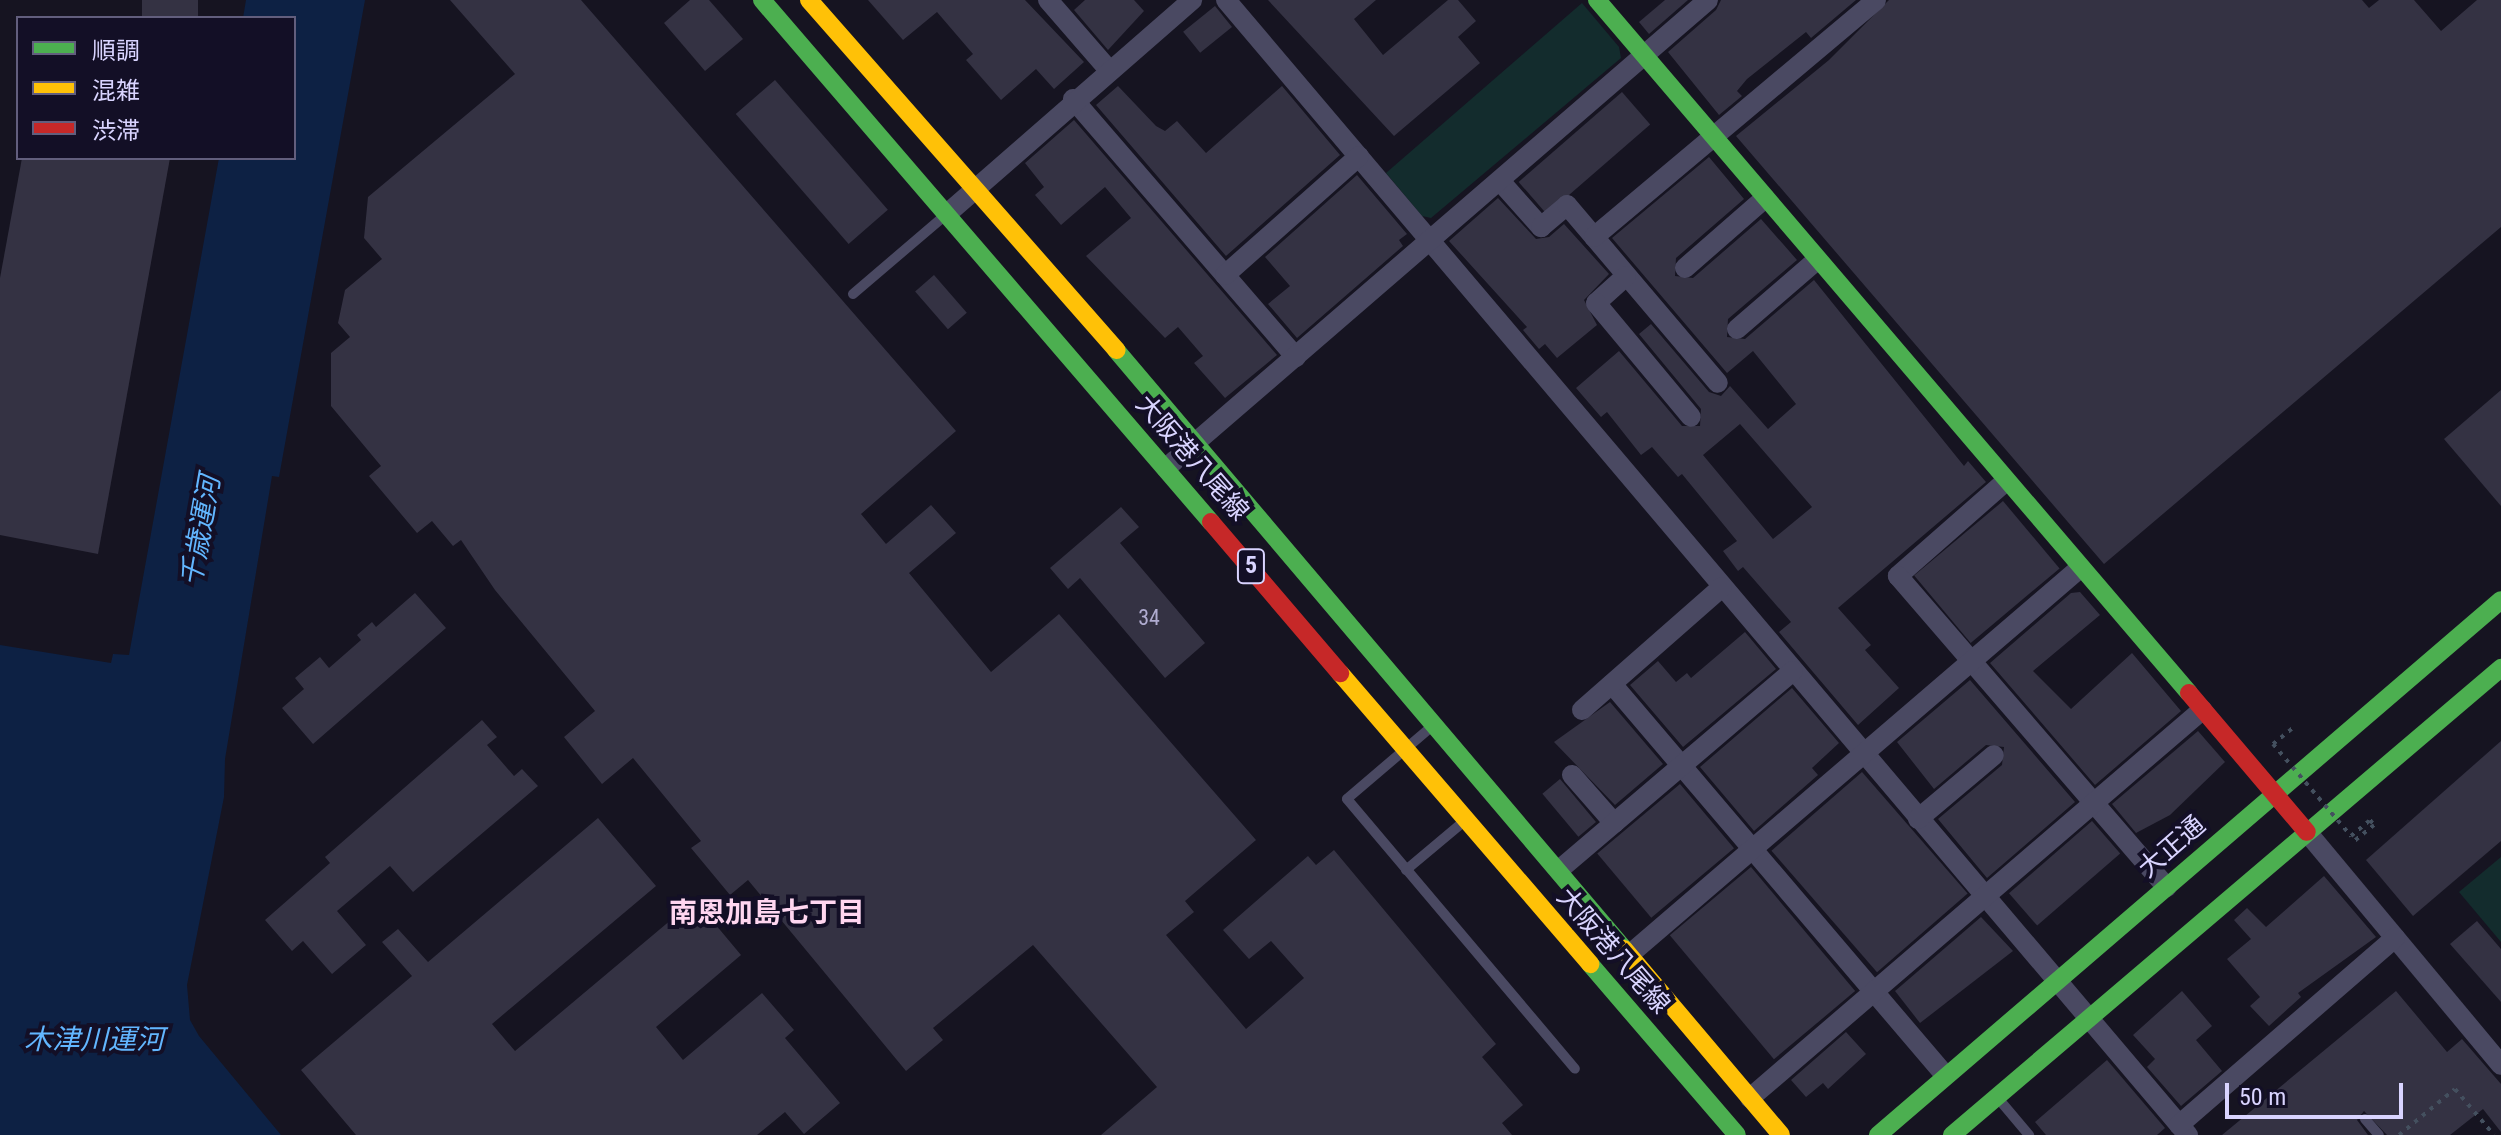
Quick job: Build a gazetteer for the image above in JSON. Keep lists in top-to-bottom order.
{
  "streets": {
    "main road": ["大阪港八尾線", "5", "大正通"]
  },
  "districts": ["南恩加島七丁目"],
  "water": ["千歳運河", "木津川運河"],
  "house_numbers": ["34"],
  "legend": ["順調", "混雑", "渋滞"],
  "scale_bar": "50 m"
}
